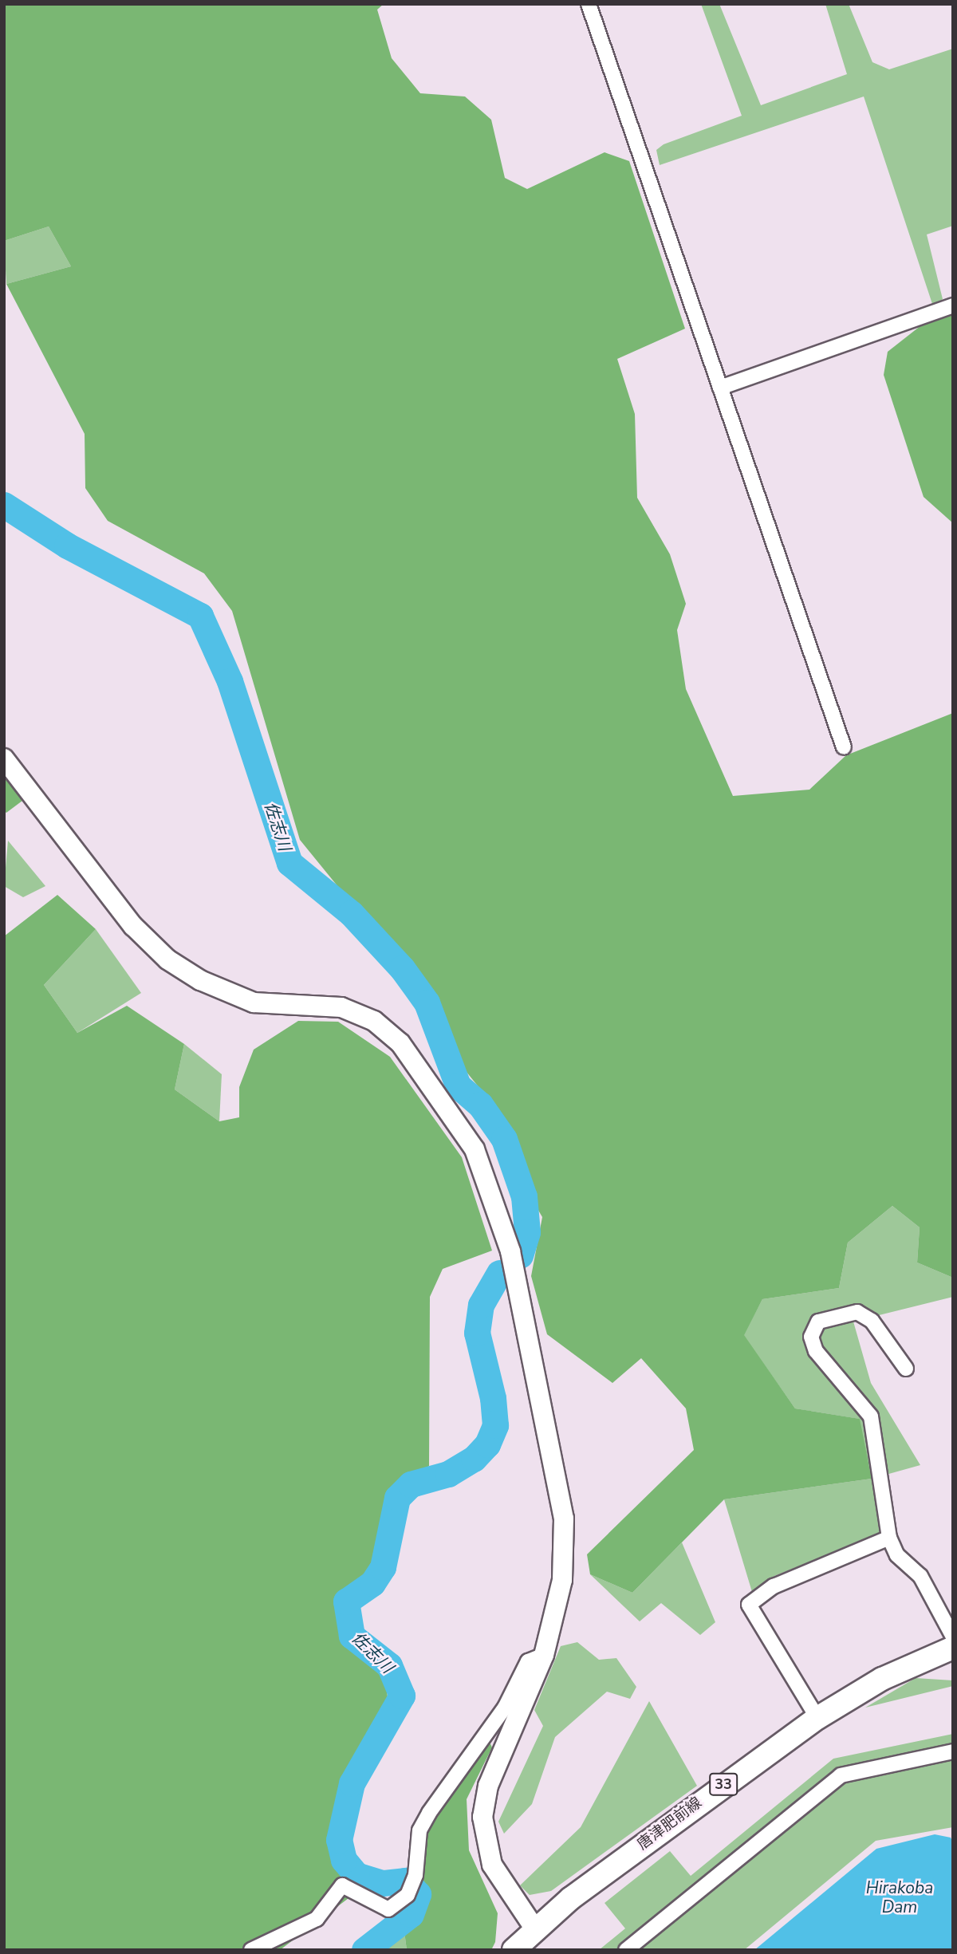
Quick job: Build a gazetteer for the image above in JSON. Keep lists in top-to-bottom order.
{
  "streets": {
    "main road": ["33", "唐津肥前線"]
  },
  "water": ["佐志川", "Hirakoba Dam"]
}
